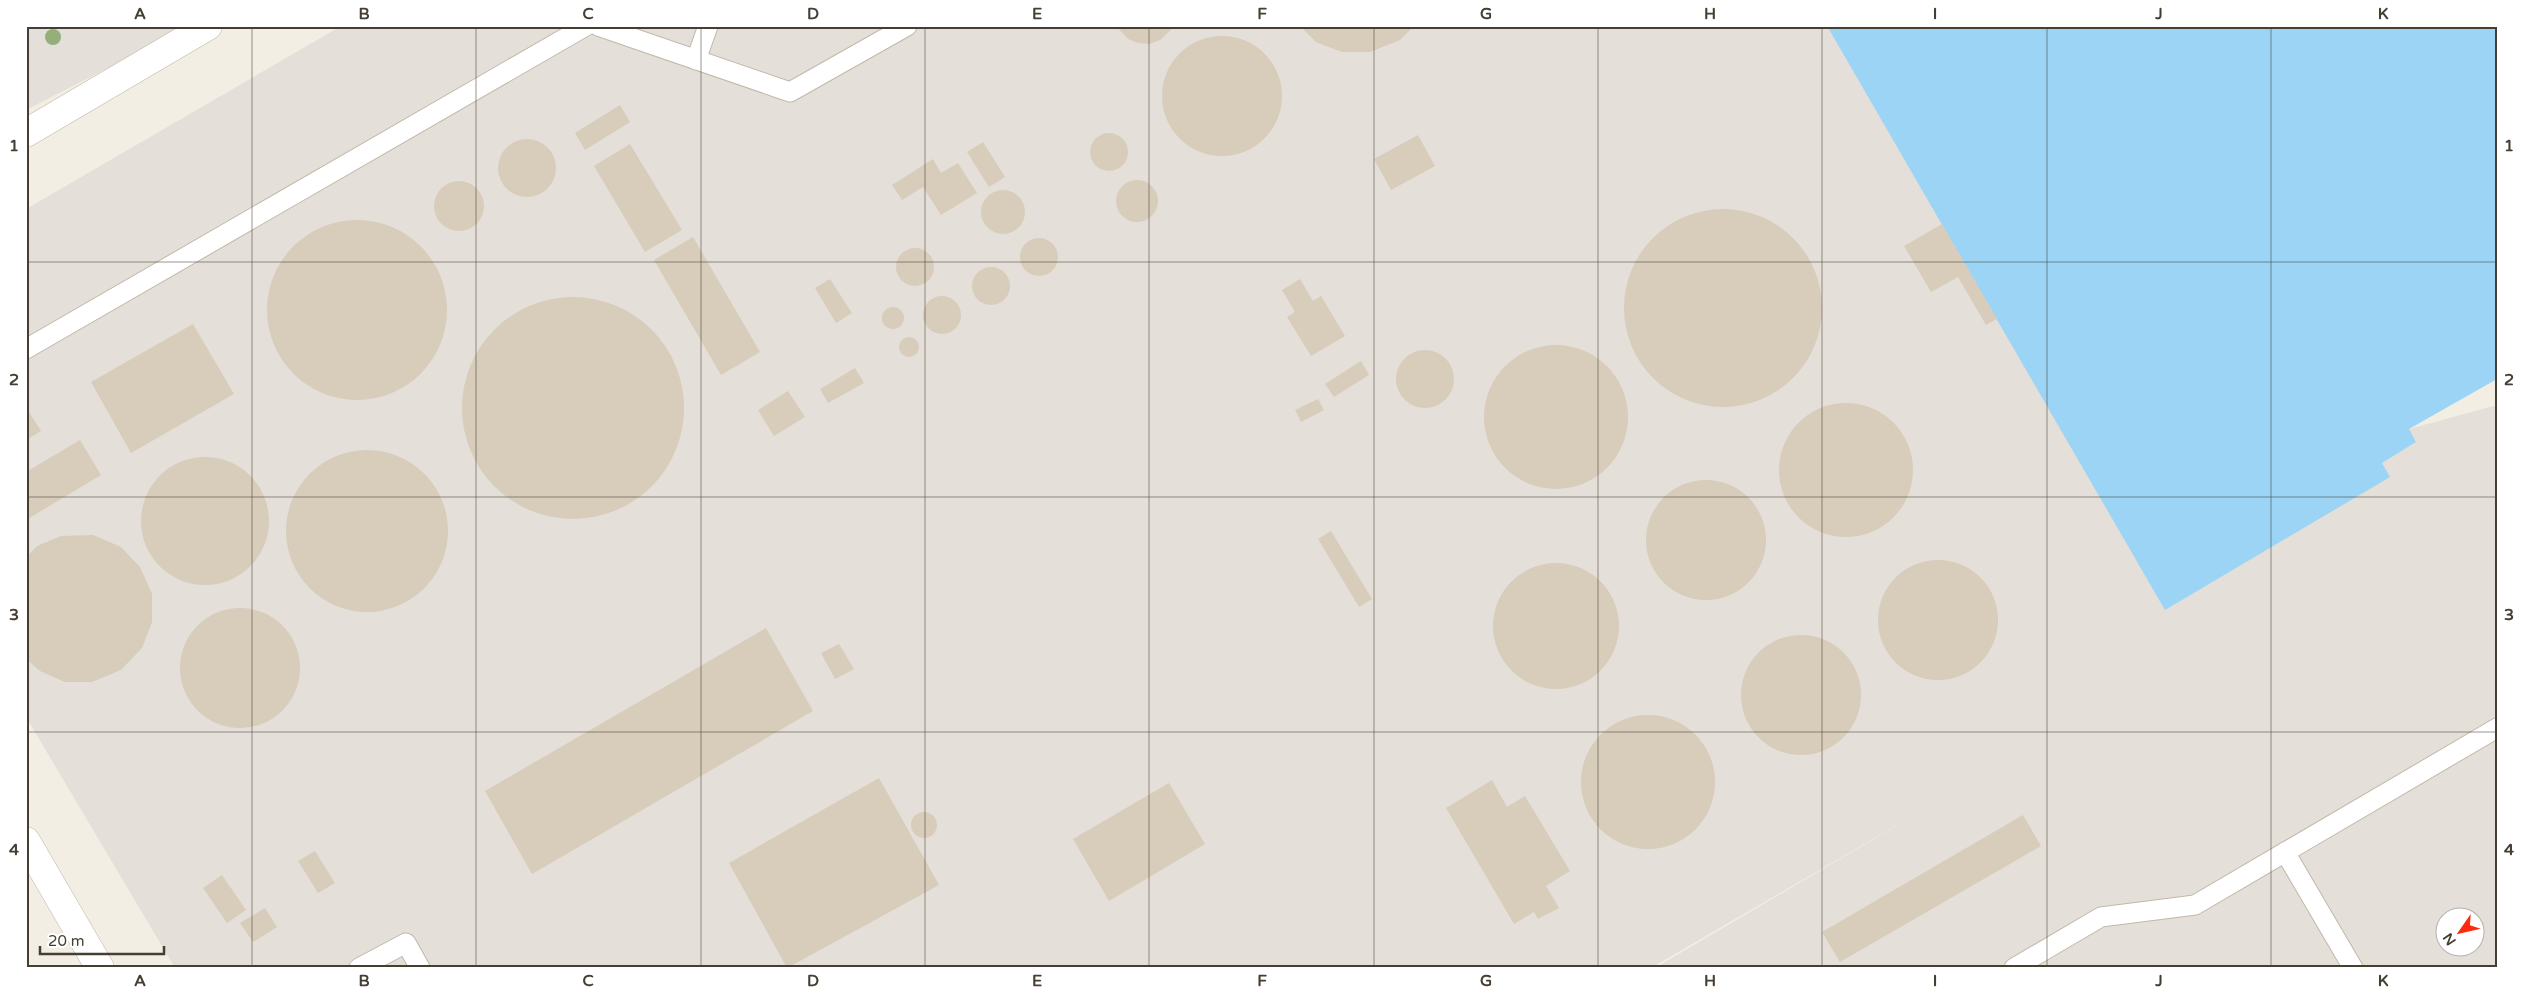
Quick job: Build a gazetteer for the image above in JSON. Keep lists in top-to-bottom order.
{
  "scale_bar": "20 m",
  "north": "bottom left",
  "grid": {
    "columns": [
      "A",
      "B",
      "C",
      "D",
      "E",
      "F",
      "G",
      "H",
      "I",
      "J",
      "K"
    ],
    "rows": [
      "1",
      "2",
      "3",
      "4"
    ]
  }
}
